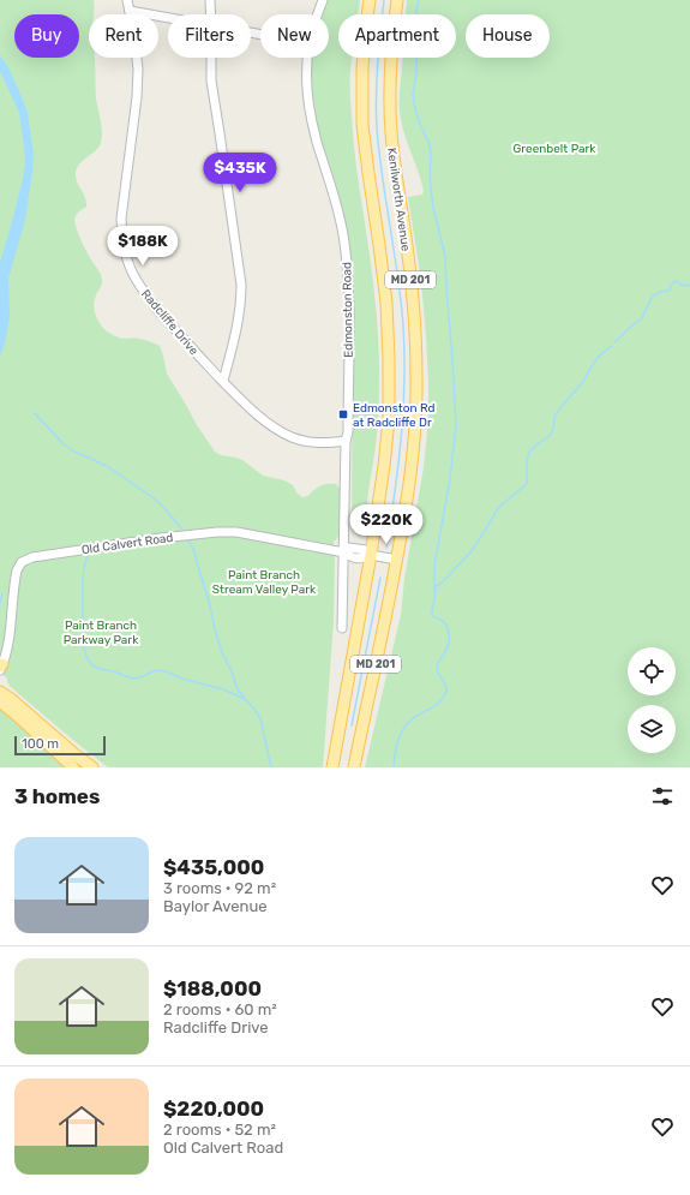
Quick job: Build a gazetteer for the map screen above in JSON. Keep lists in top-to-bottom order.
{
  "streets": {
    "main road": ["Kenilworth Avenue", "MD 201"],
    "street": ["Edmonston Road", "Radcliffe Drive", "Old Calvert Road"]
  },
  "crossings": [
    ["Kenilworth Avenue", "Old Calvert Road"],
    ["MD 201", "Old Calvert Road"],
    ["Edmonston Road", "Radcliffe Drive"],
    ["Edmonston Road", "Old Calvert Road"]
  ],
  "parks": ["Greenbelt Park", "Paint Branch Stream Valley Park", "Paint Branch Parkway Park"],
  "places": {
    "transit": ["Edmonston Rd at Radcliffe Dr"]
  },
  "scale_bar": "100 m",
  "page": {
    "chip": [
      "Buy",
      "Rent",
      "Filters",
      "New",
      "Apartment",
      "House"
    ],
    "price": ["$435K", "$188K", "$220K"],
    "scale": "100 m",
    "heading": "3 homes",
    "list": [
      {
        "name": "$435,000",
        "note": "3 rooms · 92 m² · Baylor Avenue"
      },
      {
        "name": "$188,000",
        "note": "2 rooms · 60 m² · Radcliffe Drive"
      },
      {
        "name": "$220,000",
        "note": "2 rooms · 52 m² · Old Calvert Road"
      }
    ]
  }
}
